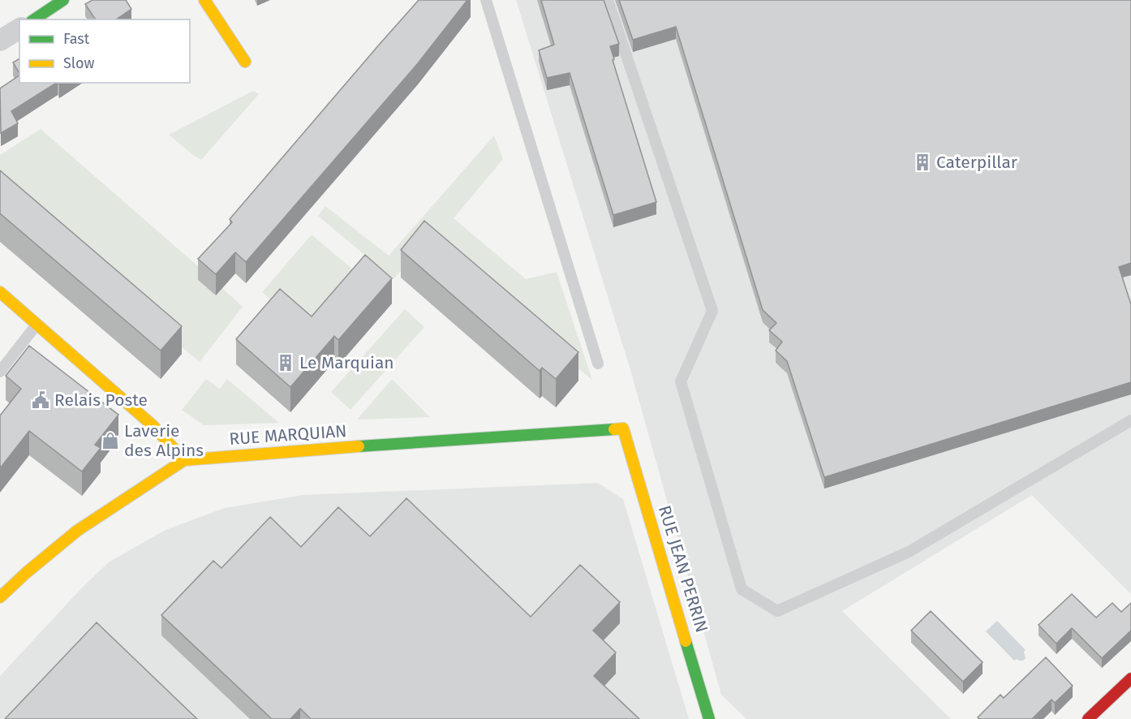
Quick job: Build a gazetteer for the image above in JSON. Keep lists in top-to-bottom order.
{
  "streets": {
    "street": ["RUE MARQUIAN", "RUE JEAN PERRIN"]
  },
  "crossings": [
    ["RUE MARQUIAN", "RUE JEAN PERRIN"]
  ],
  "places": {
    "building": ["Caterpillar", "Le Marquian"],
    "public building": ["Relais Poste"],
    "shop": ["Laverie des Alpins"]
  },
  "legend": ["Fast", "Slow"]
}
